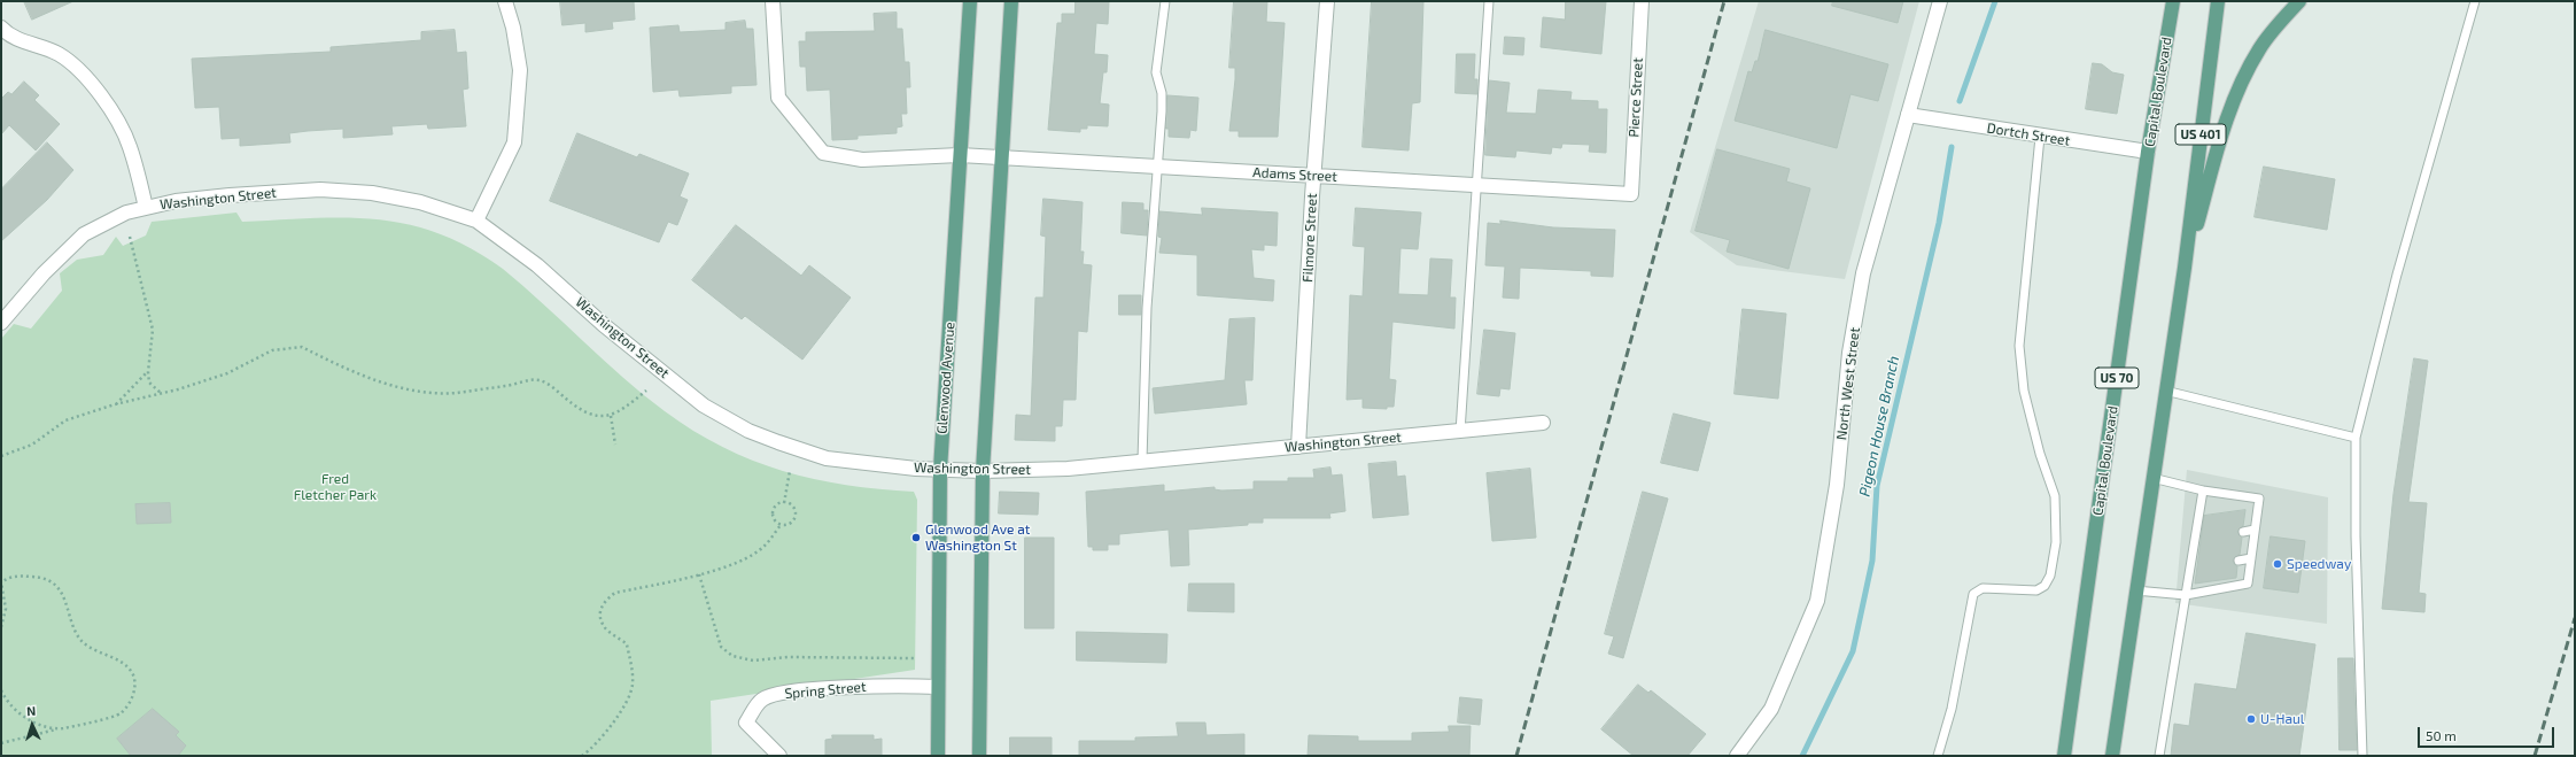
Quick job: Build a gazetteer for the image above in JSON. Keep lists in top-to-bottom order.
{
  "streets": {
    "main road": [
      "Capital Boulevard",
      "US 401",
      "Glenwood Avenue",
      "US 70"
    ],
    "street": [
      "Pierce Street",
      "Dortch Street",
      "Adams Street",
      "Washington Street",
      "Filmore Street",
      "North West Street",
      "Spring Street"
    ]
  },
  "crossings": [
    ["Capital Boulevard", "Dortch Street"],
    ["Pierce Street", "Adams Street"],
    ["Dortch Street", "North West Street"],
    ["Adams Street", "Filmore Street"],
    ["Adams Street", "Glenwood Avenue"],
    ["Washington Street", "Filmore Street"],
    ["Washington Street", "Glenwood Avenue"],
    ["Glenwood Avenue", "Spring Street"]
  ],
  "water": ["Pigeon House Branch"],
  "parks": ["Fred Fletcher Park"],
  "places": ["Glenwood Ave at Washington St", "Speedway", "U-Haul"],
  "scale_bar": "50 m",
  "north": "top"
}
